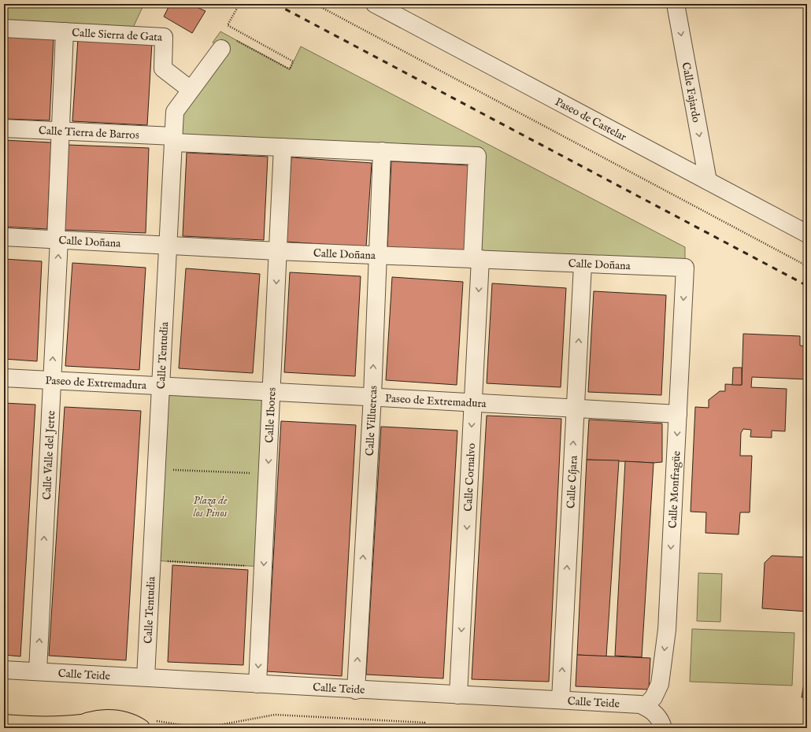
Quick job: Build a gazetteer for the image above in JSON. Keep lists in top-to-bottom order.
{
  "streets": {
    "street": [
      "Calle Sierra de Gata",
      "Calle Fajardo",
      "Paseo de Castelar",
      "Calle Tierra de Barros",
      "Calle Doñana",
      "Calle Tentudia",
      "Paseo de Extremadura",
      "Calle Ibores",
      "Calle Villuercas",
      "Calle Valle del Jerte",
      "Calle Cornalvo",
      "Calle Cíjara",
      "Calle Monfragüe",
      "Calle Teide"
    ]
  },
  "crossings": [
    ["Calle Sierra de Gata", "Calle Tentudia"],
    ["Calle Sierra de Gata", "Calle Valle del Jerte"],
    ["Calle Fajardo", "Paseo de Castelar"],
    ["Calle Tierra de Barros", "Calle Tentudia"],
    ["Calle Tierra de Barros", "Calle Ibores"],
    ["Calle Tierra de Barros", "Calle Villuercas"],
    ["Calle Tierra de Barros", "Calle Valle del Jerte"],
    ["Calle Tierra de Barros", "Calle Cornalvo"],
    ["Calle Doñana", "Calle Tentudia"],
    ["Calle Doñana", "Calle Ibores"],
    ["Calle Doñana", "Calle Villuercas"],
    ["Calle Doñana", "Calle Valle del Jerte"],
    ["Calle Doñana", "Calle Cornalvo"],
    ["Calle Doñana", "Calle Cíjara"],
    ["Calle Doñana", "Calle Monfragüe"],
    ["Calle Tentudia", "Paseo de Extremadura"],
    ["Calle Tentudia", "Calle Teide"],
    ["Paseo de Extremadura", "Calle Ibores"],
    ["Paseo de Extremadura", "Calle Villuercas"],
    ["Paseo de Extremadura", "Calle Valle del Jerte"],
    ["Paseo de Extremadura", "Calle Cornalvo"],
    ["Paseo de Extremadura", "Calle Cíjara"],
    ["Paseo de Extremadura", "Calle Monfragüe"],
    ["Calle Ibores", "Calle Teide"],
    ["Calle Villuercas", "Calle Cornalvo"],
    ["Calle Villuercas", "Calle Teide"],
    ["Calle Valle del Jerte", "Calle Teide"],
    ["Calle Cornalvo", "Calle Teide"],
    ["Calle Cíjara", "Calle Teide"],
    ["Calle Monfragüe", "Calle Teide"]
  ],
  "one_way": [
    "Calle Fajardo",
    "Calle Ibores",
    "Calle Villuercas",
    "Calle Valle del Jerte",
    "Calle Cornalvo",
    "Calle Cíjara",
    "Calle Monfragüe"
  ],
  "parks": ["Plaza de los Pinos"]
}
